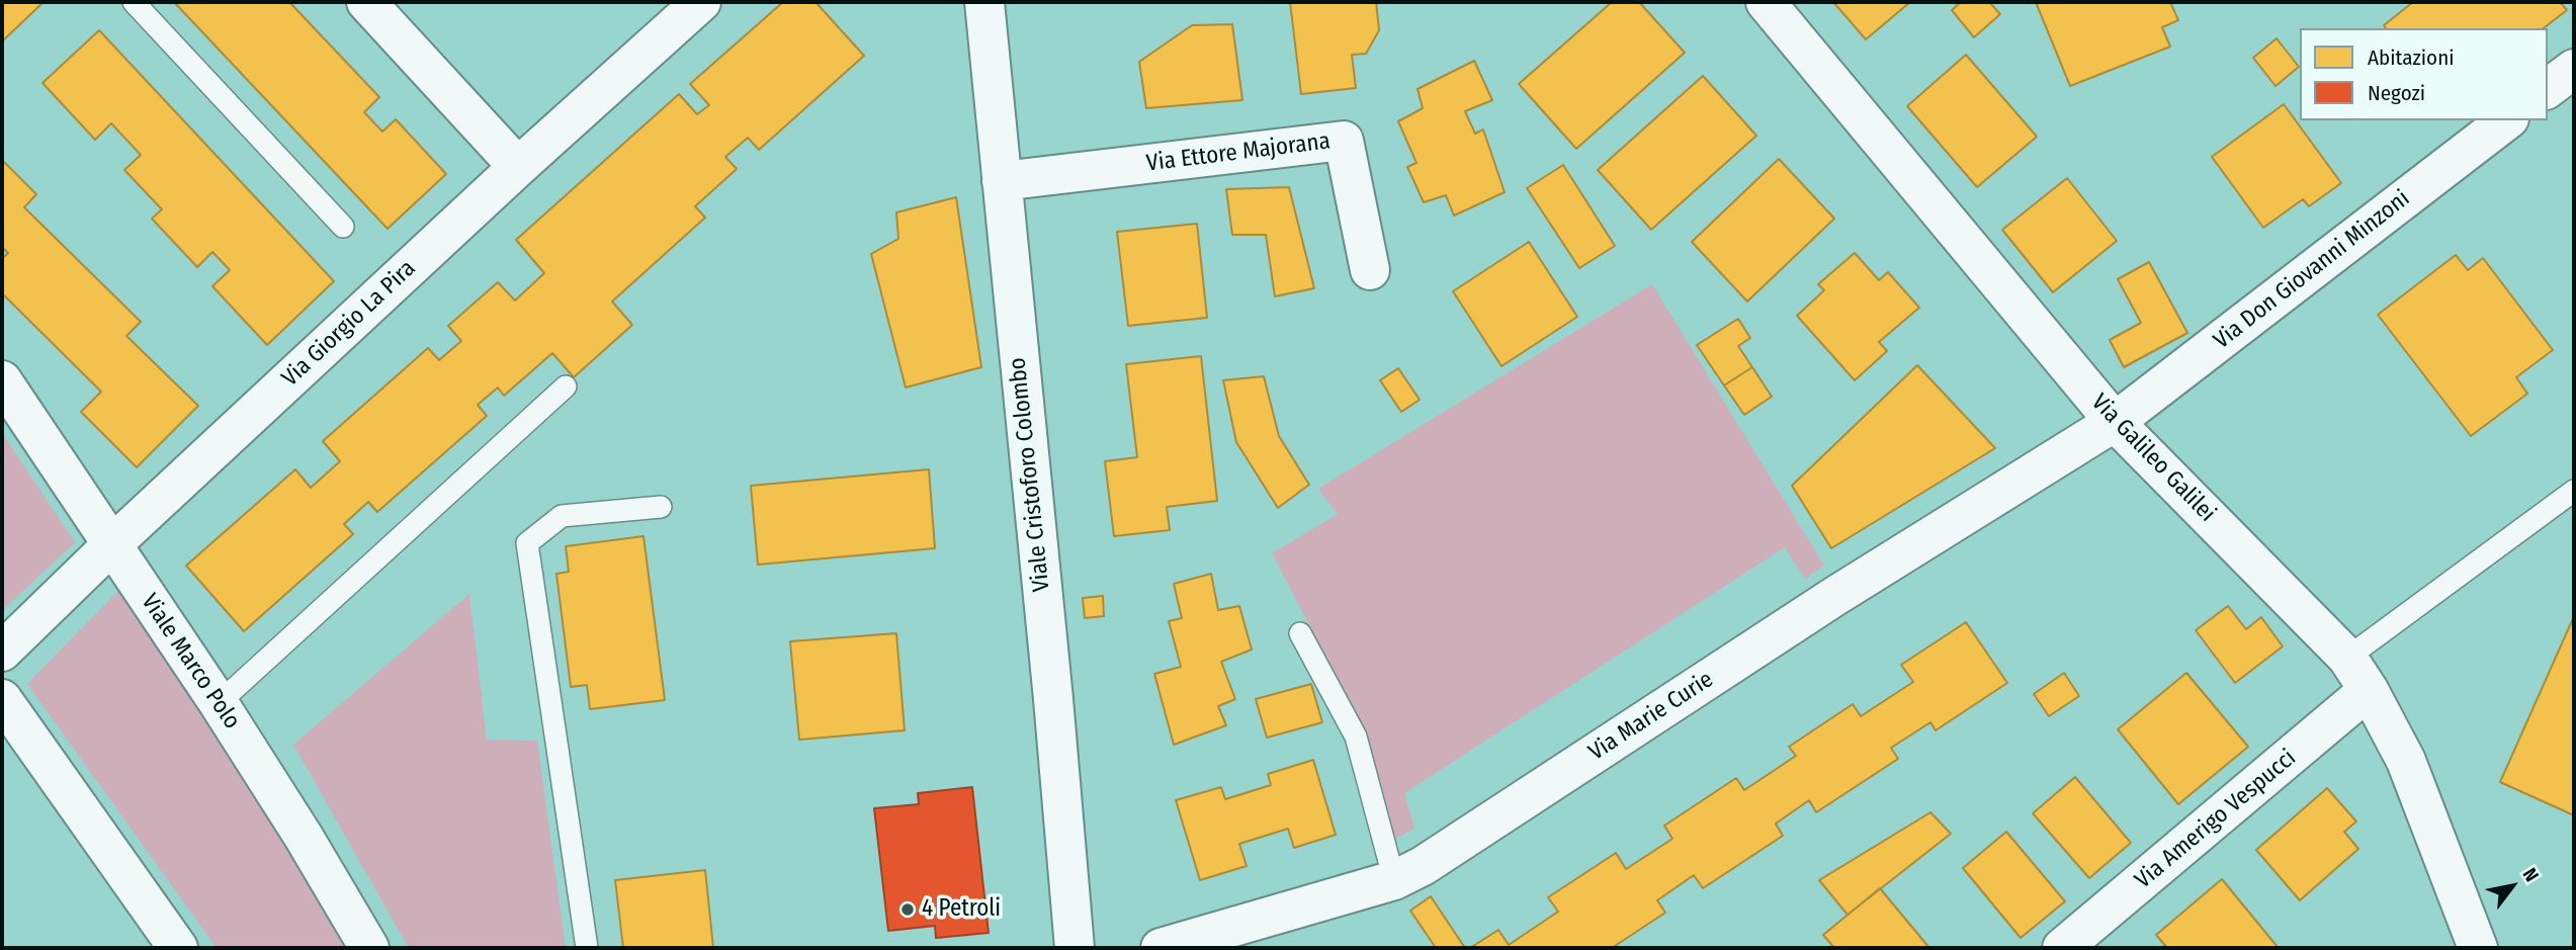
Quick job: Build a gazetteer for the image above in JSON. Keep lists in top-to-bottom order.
{
  "streets": {
    "street": [
      "Via Ettore Majorana",
      "Via Don Giovanni Minzoni",
      "Via Giorgio La Pira",
      "Via Galileo Galilei",
      "Viale Cristoforo Colombo",
      "Viale Marco Polo",
      "Via Marie Curie",
      "Via Amerigo Vespucci"
    ]
  },
  "crossings": [
    ["Via Ettore Majorana", "Viale Cristoforo Colombo"],
    ["Via Don Giovanni Minzoni", "Via Galileo Galilei"],
    ["Via Don Giovanni Minzoni", "Via Marie Curie"],
    ["Via Giorgio La Pira", "Viale Marco Polo"],
    ["Via Galileo Galilei", "Via Marie Curie"],
    ["Via Galileo Galilei", "Via Amerigo Vespucci"]
  ],
  "places": ["4 Petroli"],
  "legend": ["Abitazioni", "Negozi"],
  "north": "top right"
}
